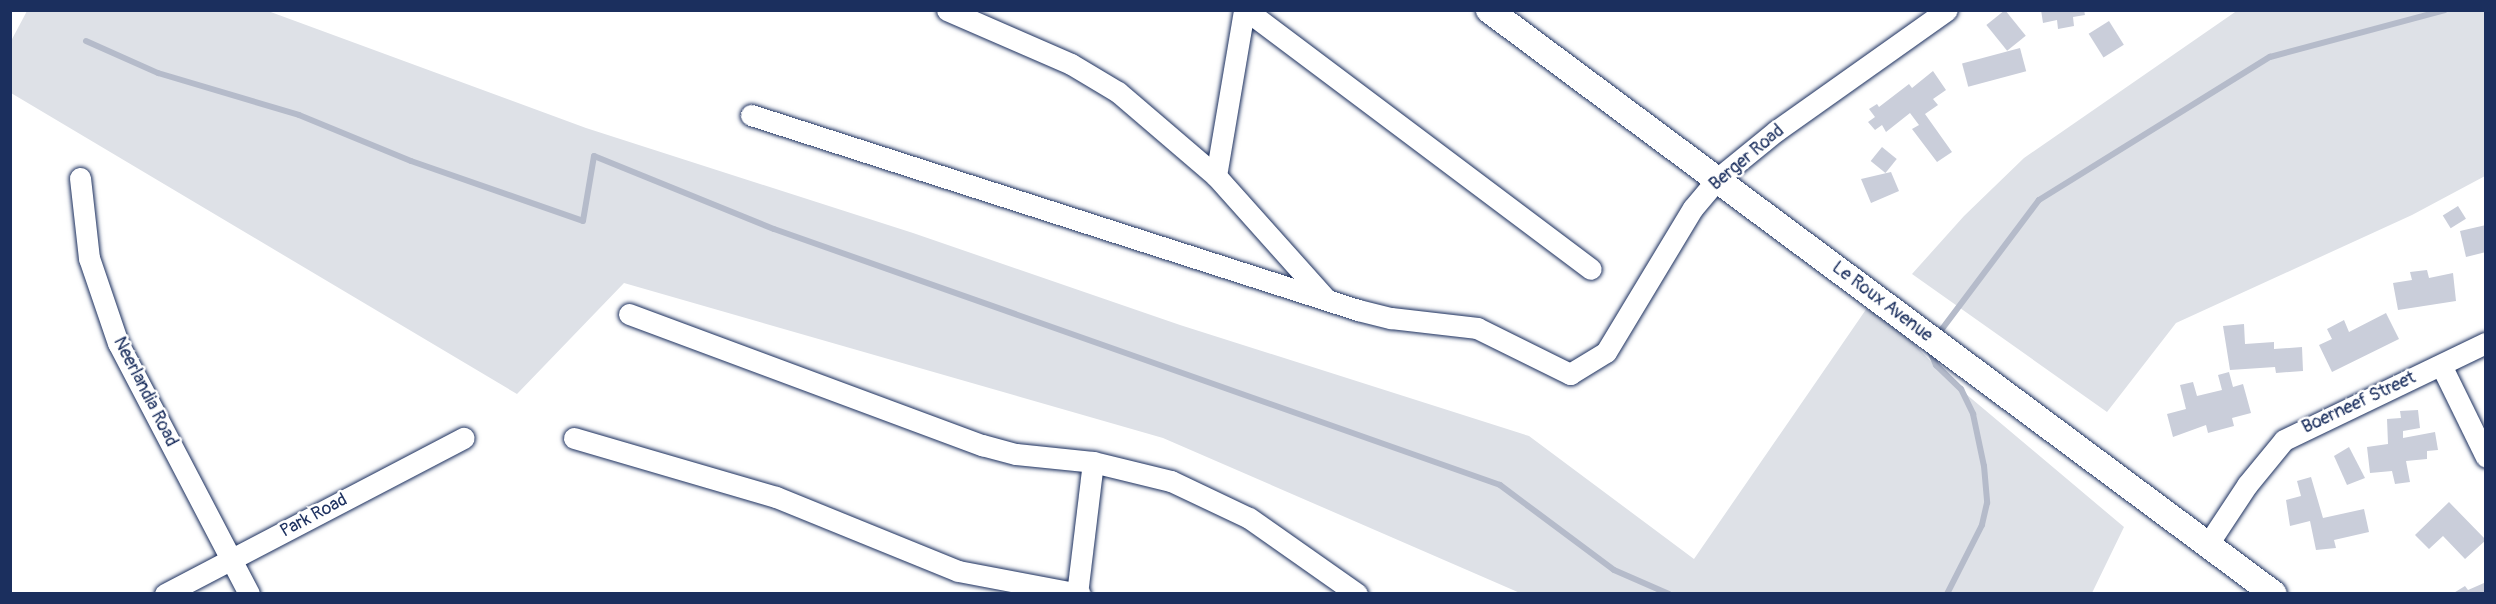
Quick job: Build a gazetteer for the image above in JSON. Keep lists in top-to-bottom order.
{
  "streets": {
    "main road": ["Le Roux Avenue"],
    "street": [
      "Berger Road",
      "Neerlandia Road",
      "Boerneef Street",
      "Park Road"
    ]
  },
  "crossings": [
    ["Berger Road", "Le Roux Avenue"],
    ["Le Roux Avenue", "Boerneef Street"],
    ["Neerlandia Road", "Park Road"]
  ]
}
